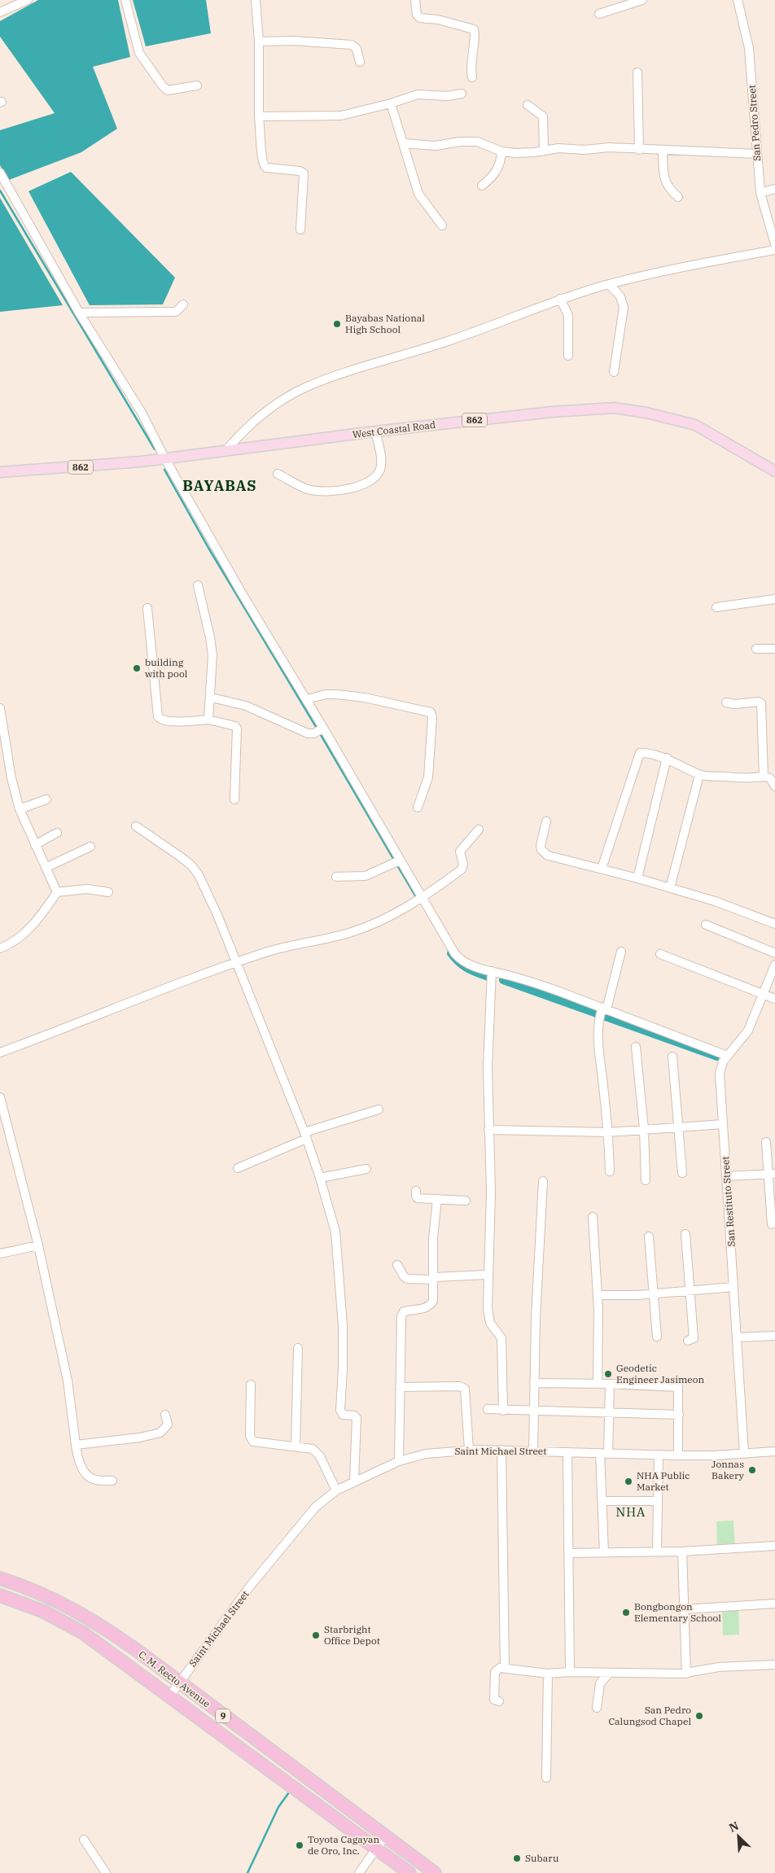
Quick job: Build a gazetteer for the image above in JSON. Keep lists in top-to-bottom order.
{
  "streets": {
    "highway": ["C. M. Recto Avenue", "9"],
    "main road": ["862", "West Coastal Road"],
    "street": ["San Pedro Street", "San Restituto Street", "Saint Michael Street"]
  },
  "crossings": [
    ["San Restituto Street", "Saint Michael Street"],
    ["Saint Michael Street", "C. M. Recto Avenue"]
  ],
  "districts": ["BAYABAS", "NHA"],
  "places": [
    "Bayabas National High School",
    "building with pool",
    "Geodetic Engineer Jasimeon",
    "Jonnas Bakery",
    "NHA Public Market",
    "Bongbongon Elementary School",
    "Starbright Office Depot",
    "San Pedro Calungsod Chapel",
    "Toyota Cagayan de Oro, Inc.",
    "Subaru"
  ],
  "north": "top left"
}
